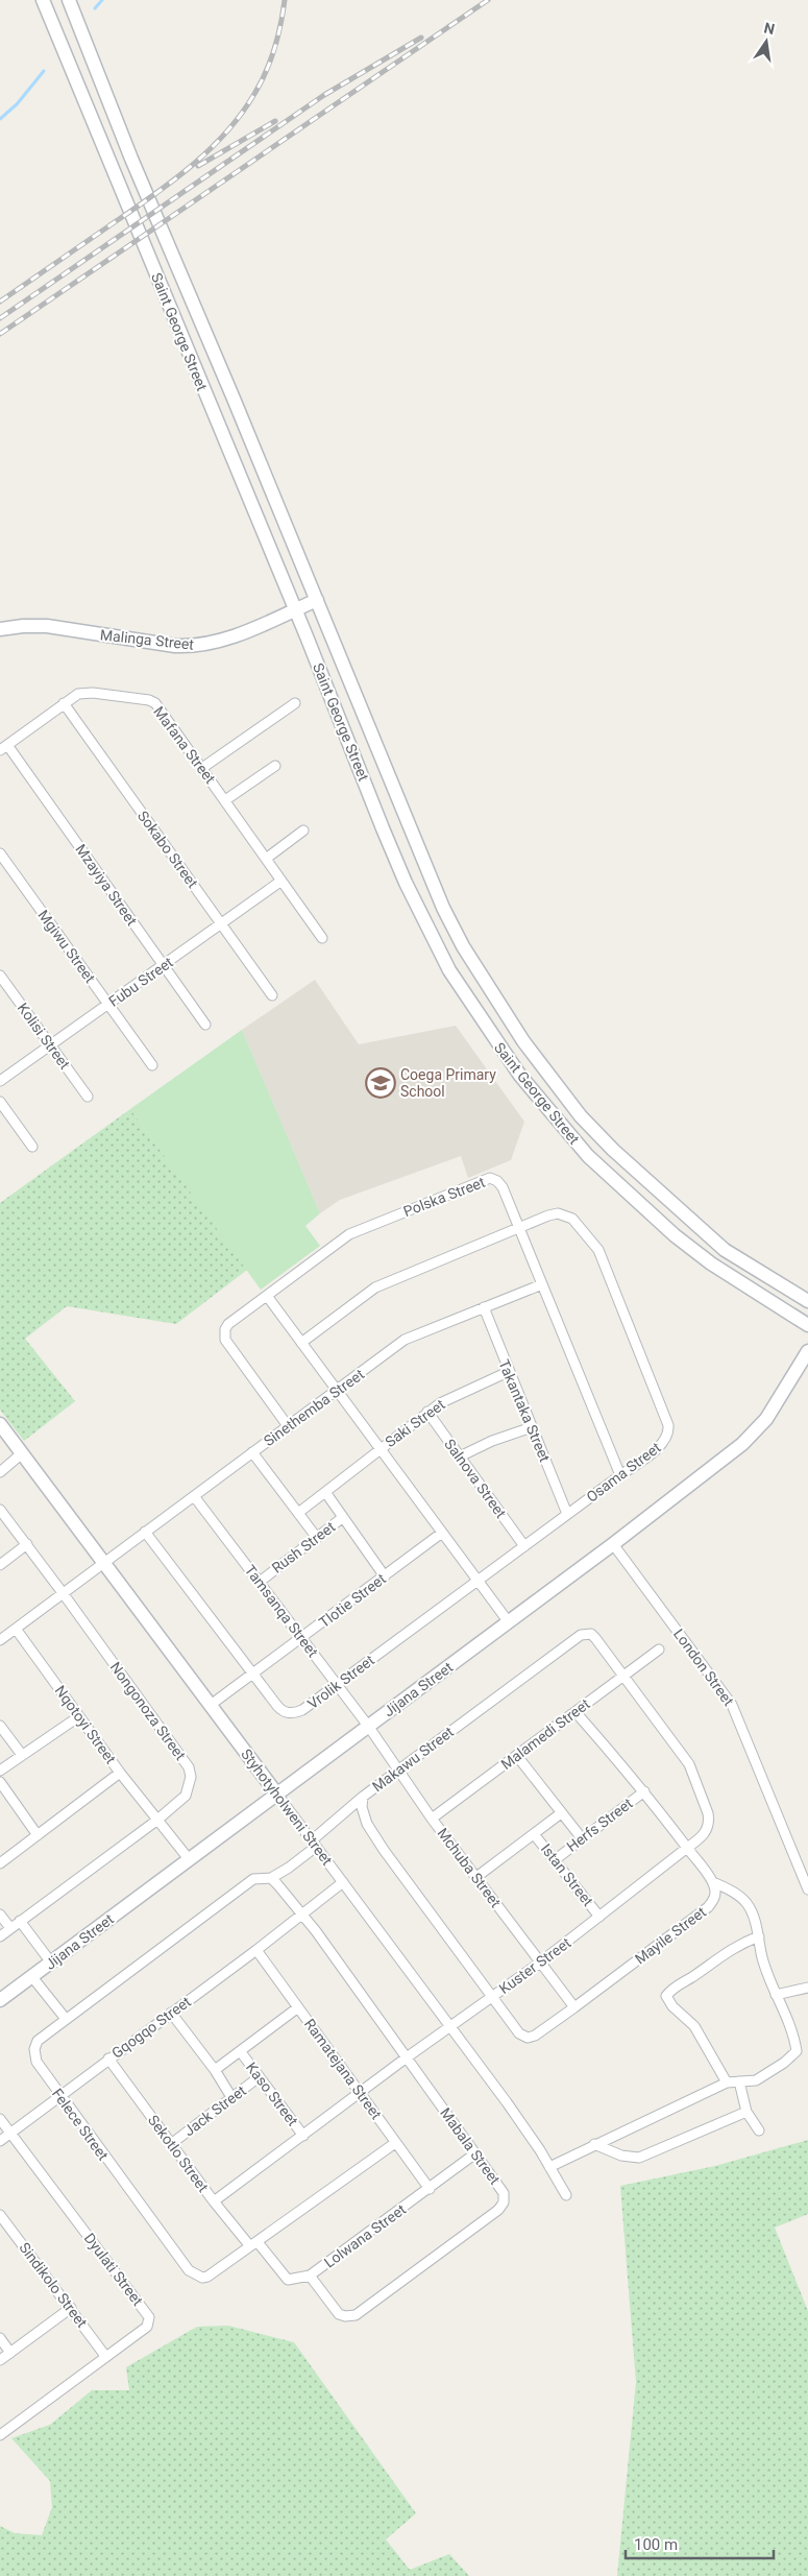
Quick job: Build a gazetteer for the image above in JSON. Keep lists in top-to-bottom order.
{
  "streets": {
    "main road": [
      "Saint George Street",
      "Malinga Street",
      "Jijana Street",
      "Styhotyholweni Street"
    ],
    "street": [
      "Mafana Street",
      "Sokabo Street",
      "Mzayiya Street",
      "Mgiwu Street",
      "Fubu Street",
      "Kolisi Street",
      "Polska Street",
      "Sinethemba Street",
      "Takantaka Street",
      "Saki Street",
      "Osama Street",
      "Salnova Street",
      "Rush Street",
      "Tlotie Street",
      "Tamsanqa Street",
      "London Street",
      "Vrolik Street",
      "Nongonoza Street",
      "Nqotoyi Street",
      "Malamedi Street",
      "Makawu Street",
      "Herfs Street",
      "Mchuba Street",
      "Istan Street",
      "Mayile Street",
      "Kuster Street",
      "Gqogqo Street",
      "Ramatejana Street",
      "Kaso Street",
      "Jack Street",
      "Felece Street",
      "Mabala Street",
      "Sekotlo Street",
      "Lolwana Street",
      "Dyulati Street",
      "Sindikolo Street"
    ]
  },
  "crossings": [
    ["Saint George Street", "Malinga Street"],
    ["Mafana Street", "Sokabo Street"],
    ["Mafana Street", "Mzayiya Street"],
    ["Mafana Street", "Fubu Street"],
    ["Sokabo Street", "Fubu Street"],
    ["Mzayiya Street", "Fubu Street"],
    ["Mgiwu Street", "Fubu Street"],
    ["Fubu Street", "Kolisi Street"],
    ["Polska Street", "Sinethemba Street"],
    ["Polska Street", "Osama Street"],
    ["Sinethemba Street", "Takantaka Street"],
    ["Sinethemba Street", "Tamsanqa Street"],
    ["Sinethemba Street", "Vrolik Street"],
    ["Sinethemba Street", "Nongonoza Street"],
    ["Sinethemba Street", "Nqotoyi Street"],
    ["Sinethemba Street", "Styhotyholweni Street"],
    ["Takantaka Street", "Saki Street"],
    ["Takantaka Street", "Osama Street"],
    ["Saki Street", "Salnova Street"],
    ["Osama Street", "Salnova Street"],
    ["Osama Street", "Vrolik Street"],
    ["Rush Street", "Tamsanqa Street"],
    ["Tlotie Street", "Tamsanqa Street"],
    ["Tlotie Street", "Vrolik Street"],
    ["Tlotie Street", "Styhotyholweni Street"],
    ["Tamsanqa Street", "Vrolik Street"],
    ["Tamsanqa Street", "Jijana Street"],
    ["Tamsanqa Street", "Mchuba Street"],
    ["London Street", "Jijana Street"],
    ["Jijana Street", "Nqotoyi Street"],
    ["Jijana Street", "Styhotyholweni Street"],
    ["Jijana Street", "Mchuba Street"],
    ["Nongonoza Street", "Nqotoyi Street"],
    ["Malamedi Street", "Makawu Street"],
    ["Malamedi Street", "Mchuba Street"],
    ["Malamedi Street", "Kuster Street"],
    ["Makawu Street", "Mchuba Street"],
    ["Makawu Street", "Mayile Street"],
    ["Makawu Street", "Kuster Street"],
    ["Makawu Street", "Felece Street"],
    ["Styhotyholweni Street", "Kuster Street"],
    ["Styhotyholweni Street", "Gqogqo Street"],
    ["Styhotyholweni Street", "Felece Street"],
    ["Herfs Street", "Istan Street"],
    ["Mchuba Street", "Mayile Street"],
    ["Mchuba Street", "Kuster Street"],
    ["Istan Street", "Kuster Street"],
    ["Mayile Street", "Kuster Street"],
    ["Kuster Street", "Ramatejana Street"],
    ["Kuster Street", "Kaso Street"],
    ["Kuster Street", "Mabala Street"],
    ["Kuster Street", "Sekotlo Street"],
    ["Gqogqo Street", "Ramatejana Street"],
    ["Gqogqo Street", "Felece Street"],
    ["Gqogqo Street", "Mabala Street"],
    ["Gqogqo Street", "Sekotlo Street"],
    ["Gqogqo Street", "Dyulati Street"],
    ["Ramatejana Street", "Felece Street"],
    ["Ramatejana Street", "Lolwana Street"],
    ["Kaso Street", "Jack Street"],
    ["Jack Street", "Sekotlo Street"],
    ["Felece Street", "Sekotlo Street"],
    ["Felece Street", "Lolwana Street"],
    ["Mabala Street", "Lolwana Street"],
    ["Sekotlo Street", "Lolwana Street"],
    ["Dyulati Street", "Sindikolo Street"]
  ],
  "places": {
    "school or university": ["Coega Primary School"]
  },
  "scale_bar": "100 m",
  "north": "top"
}
